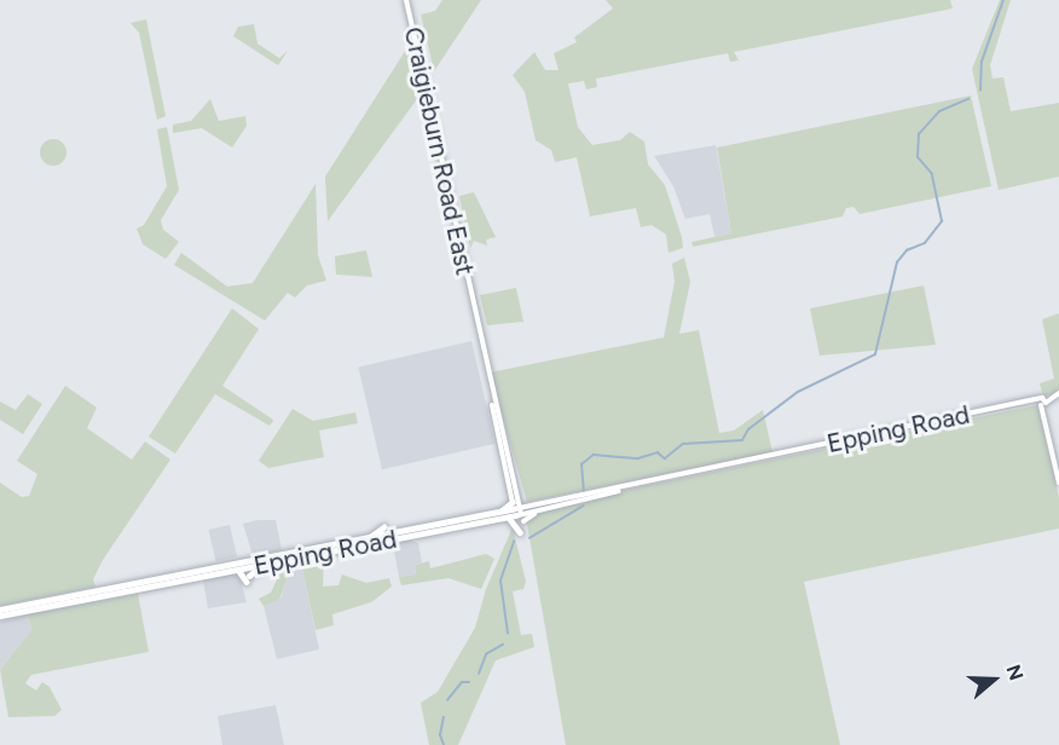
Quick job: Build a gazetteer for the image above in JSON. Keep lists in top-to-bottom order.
{
  "streets": {
    "main road": ["Craigieburn Road East", "Epping Road"]
  },
  "crossings": [
    ["Craigieburn Road East", "Epping Road"]
  ],
  "north": "right"
}
